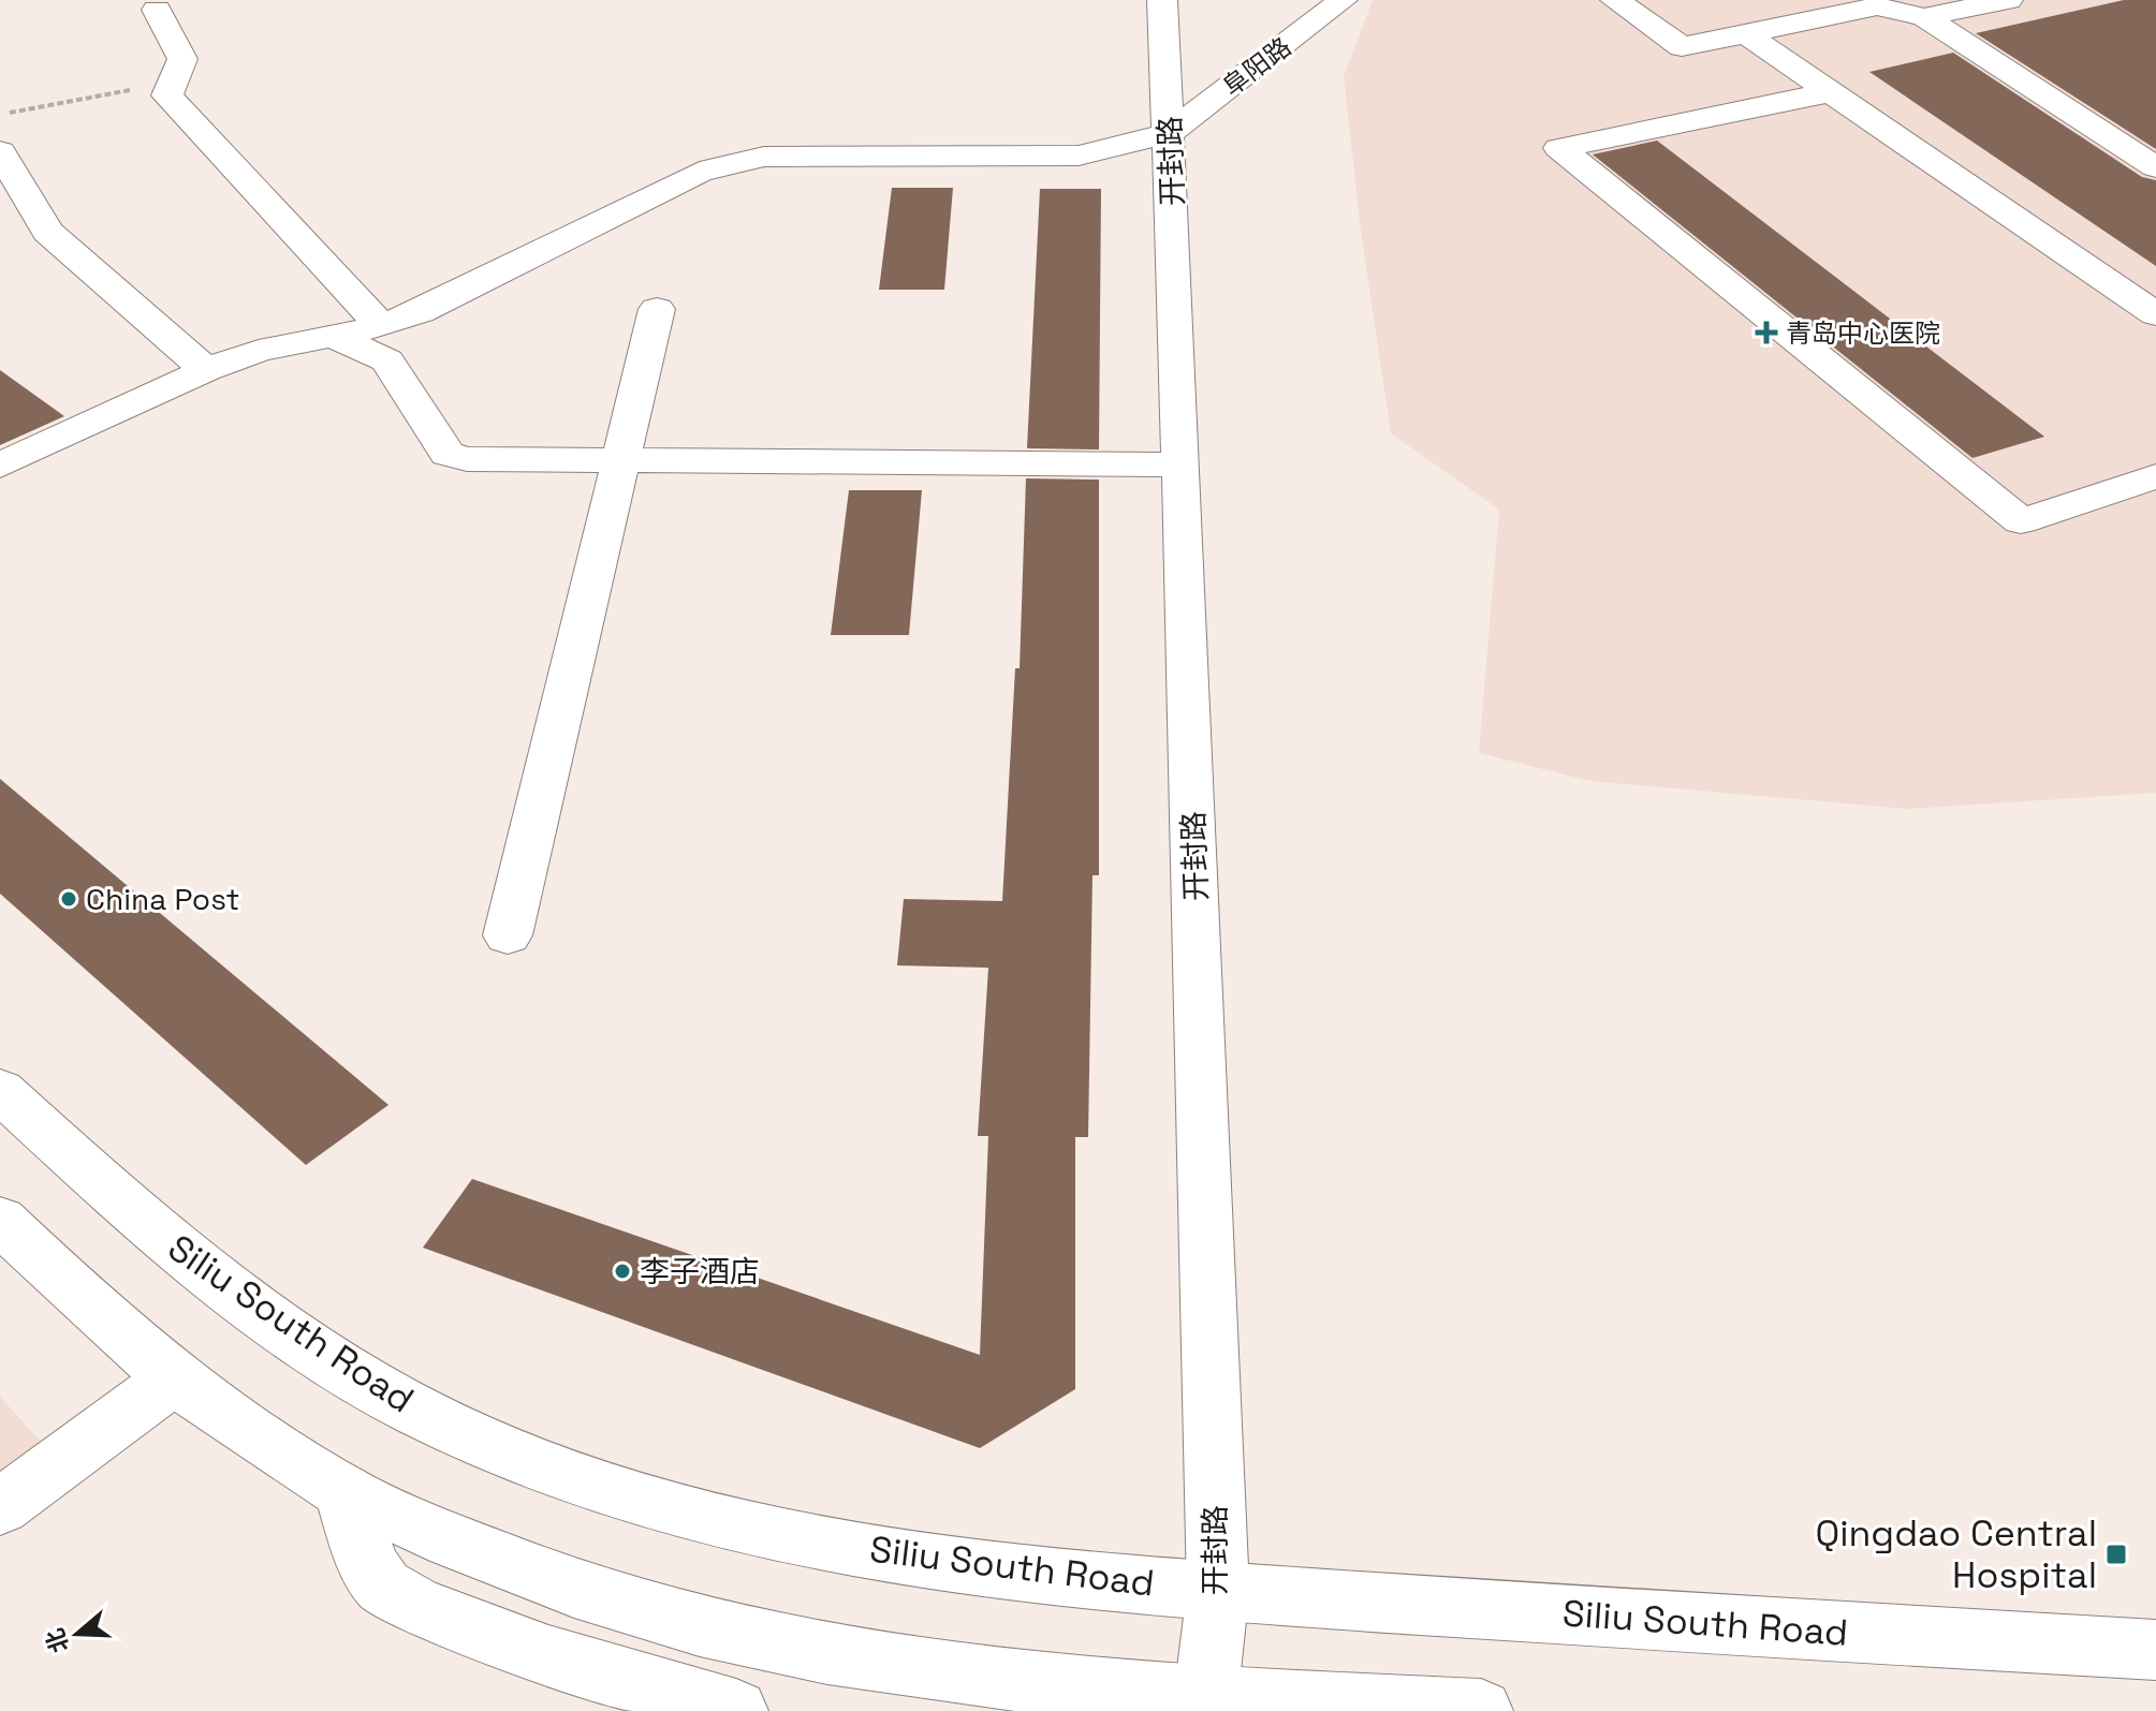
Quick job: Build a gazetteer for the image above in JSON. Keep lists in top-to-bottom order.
{
  "streets": {
    "street": ["阜阳路", "开封路", "Siliu South Road"]
  },
  "crossings": [
    ["阜阳路", "开封路"],
    ["开封路", "Siliu South Road"]
  ],
  "places": {
    "health": ["青岛中心医院"],
    "other": ["China Post", "李子酒店"],
    "transit": ["Qingdao Central Hospital"]
  },
  "north": "left"
}
